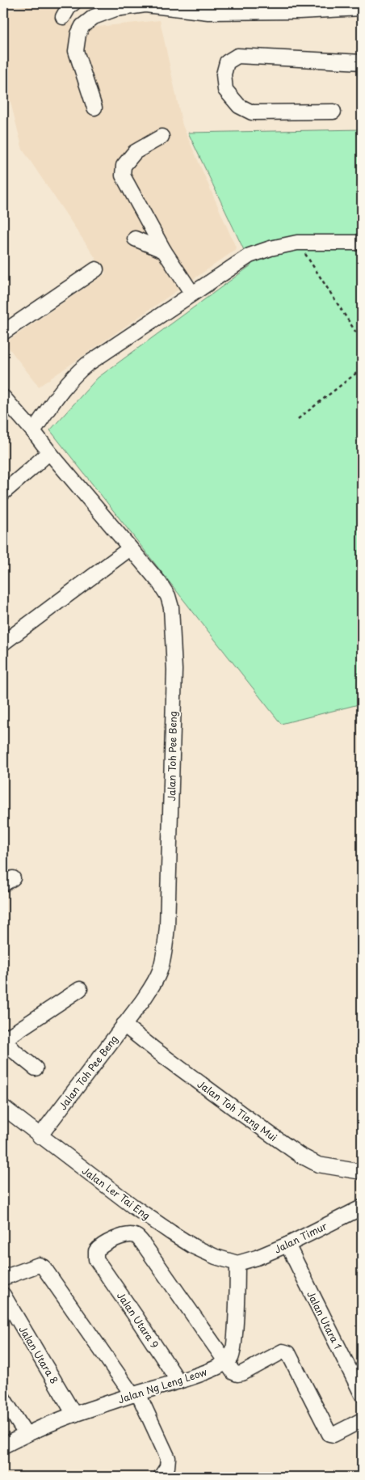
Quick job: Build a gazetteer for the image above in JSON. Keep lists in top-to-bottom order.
{
  "streets": {
    "street": [
      "Jalan Toh Pee Beng",
      "Jalan Toh Tiang Mui",
      "Jalan Ler Tai Eng",
      "Jalan Timur",
      "Jalan Utara 9",
      "Jalan Utara 1",
      "Jalan Utara 8",
      "Jalan Ng Leng Leow"
    ]
  },
  "crossings": [
    ["Jalan Toh Pee Beng", "Jalan Toh Tiang Mui"],
    ["Jalan Toh Pee Beng", "Jalan Ler Tai Eng"],
    ["Jalan Ler Tai Eng", "Jalan Timur"],
    ["Jalan Timur", "Jalan Utara 1"],
    ["Jalan Utara 9", "Jalan Ng Leng Leow"],
    ["Jalan Utara 8", "Jalan Ng Leng Leow"]
  ]
}
